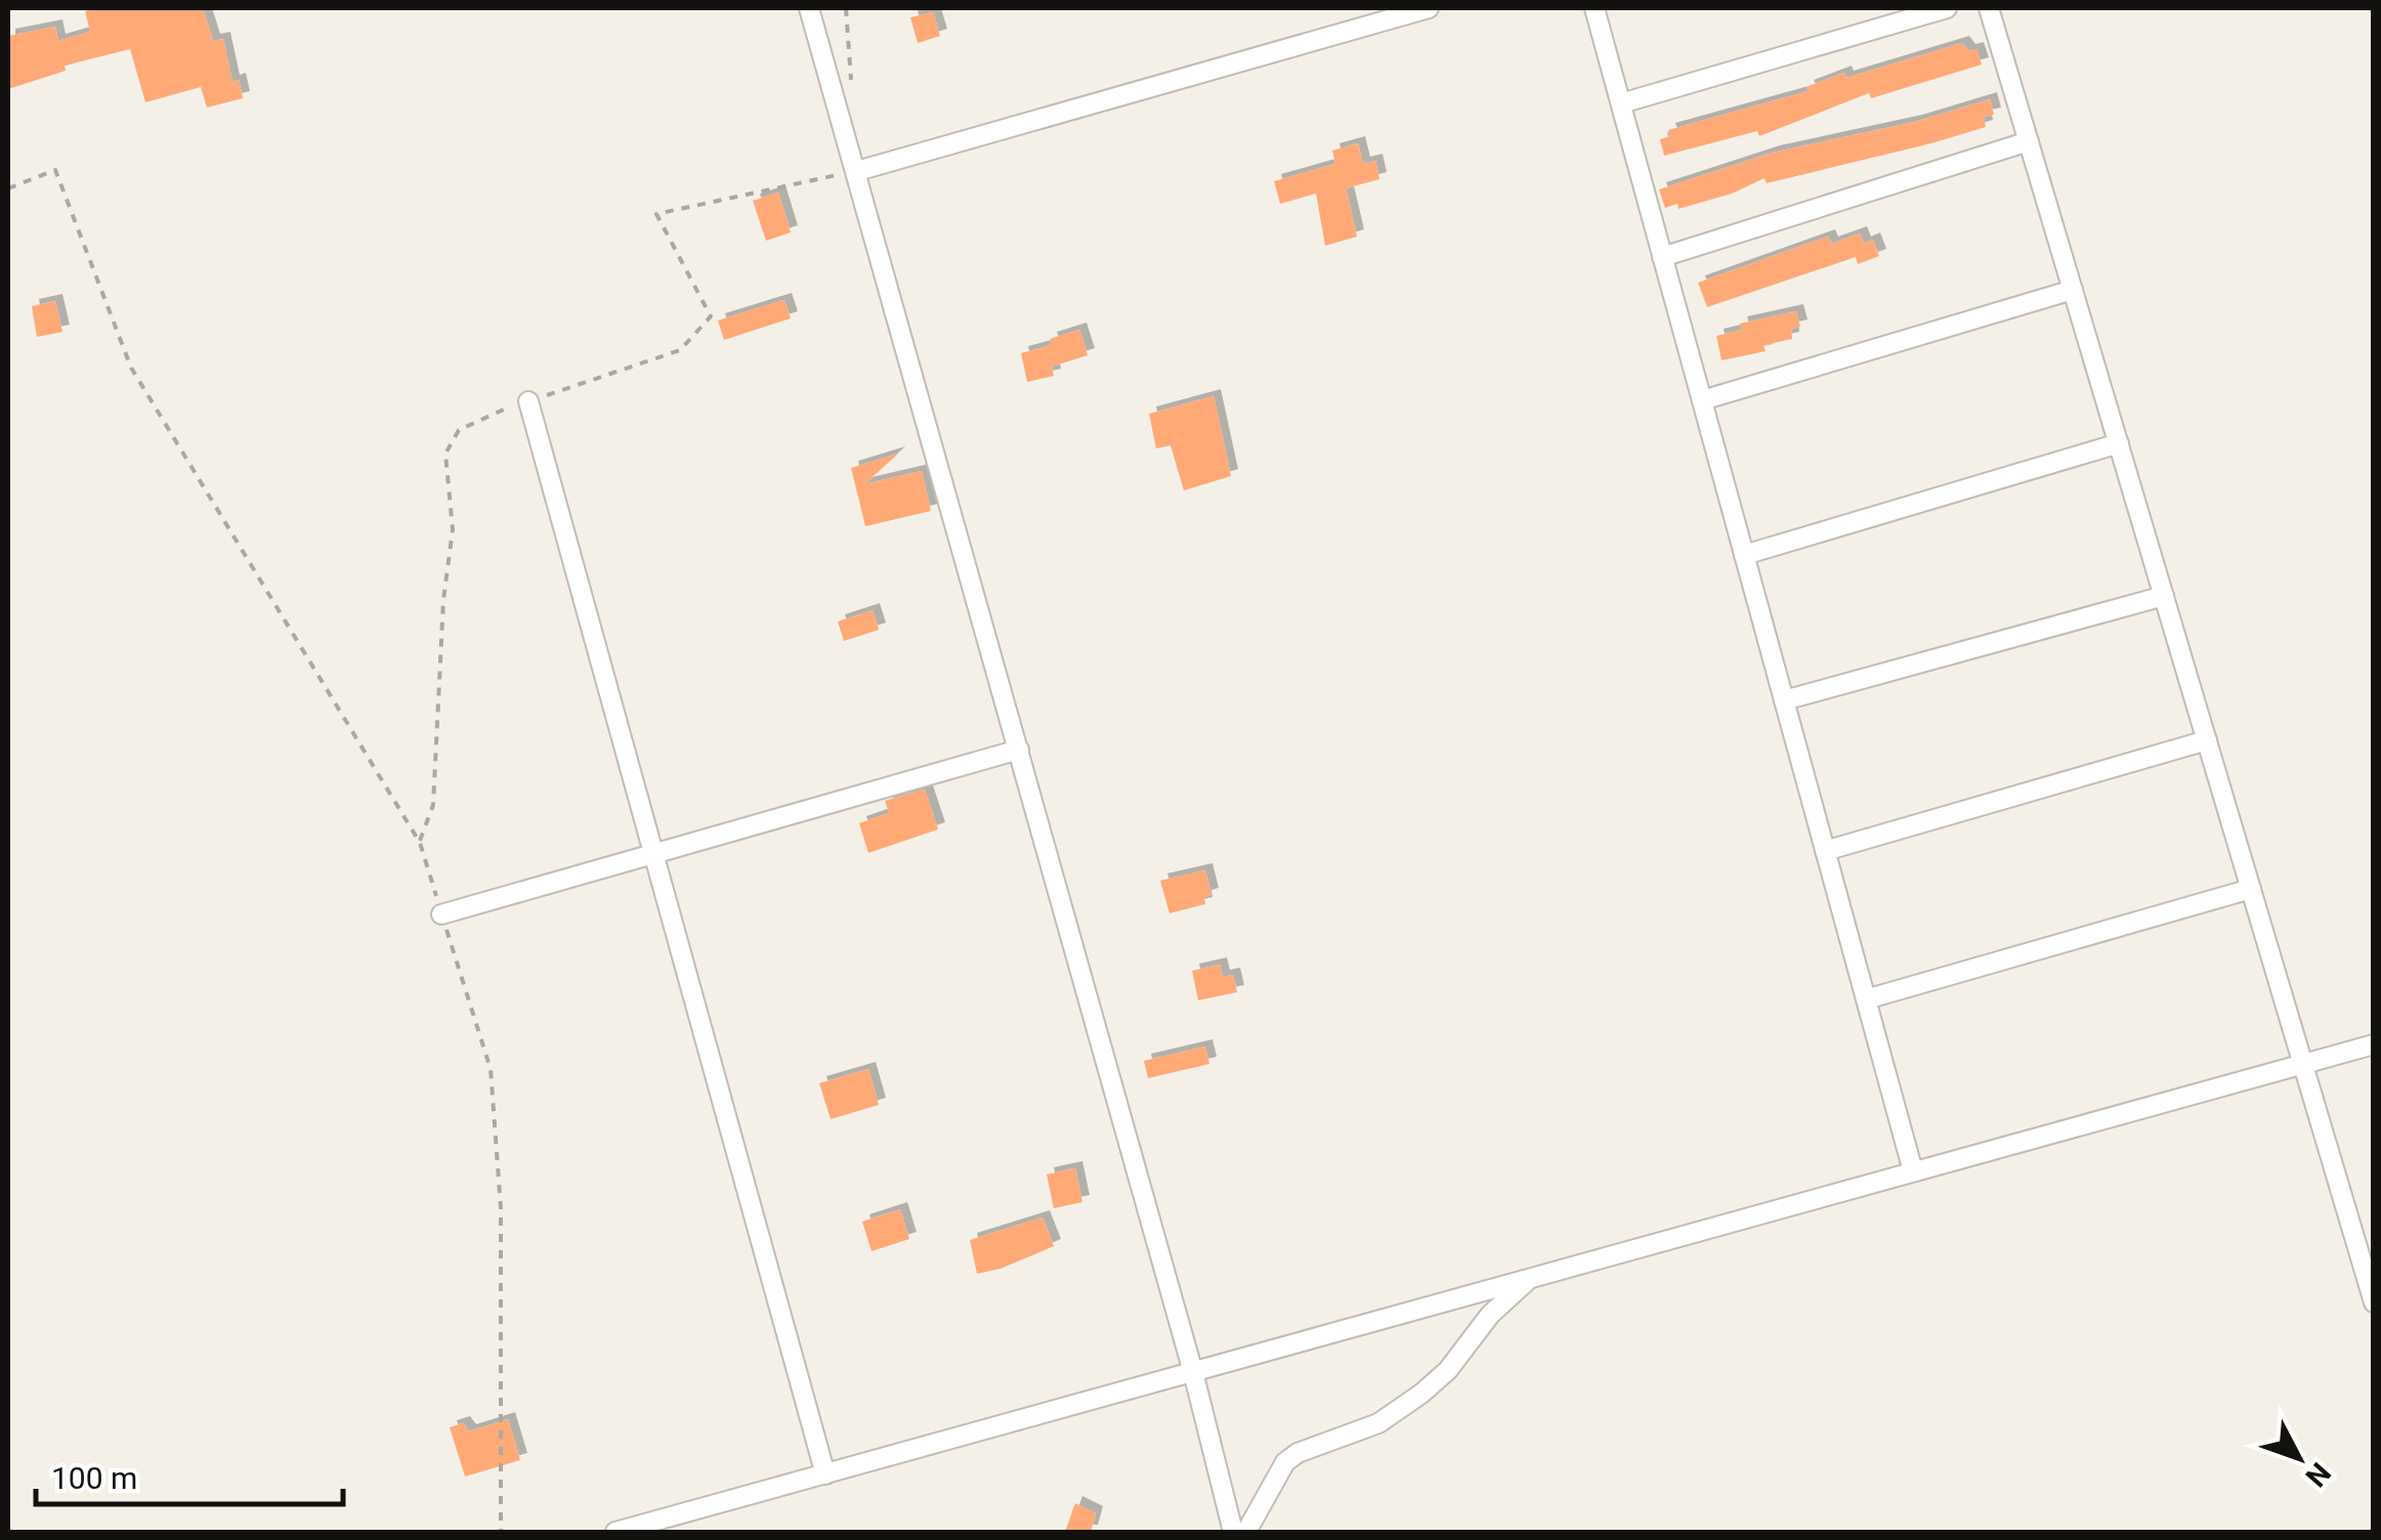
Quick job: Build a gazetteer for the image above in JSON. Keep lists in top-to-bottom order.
{
  "scale_bar": "100 m",
  "north": "bottom right"
}
